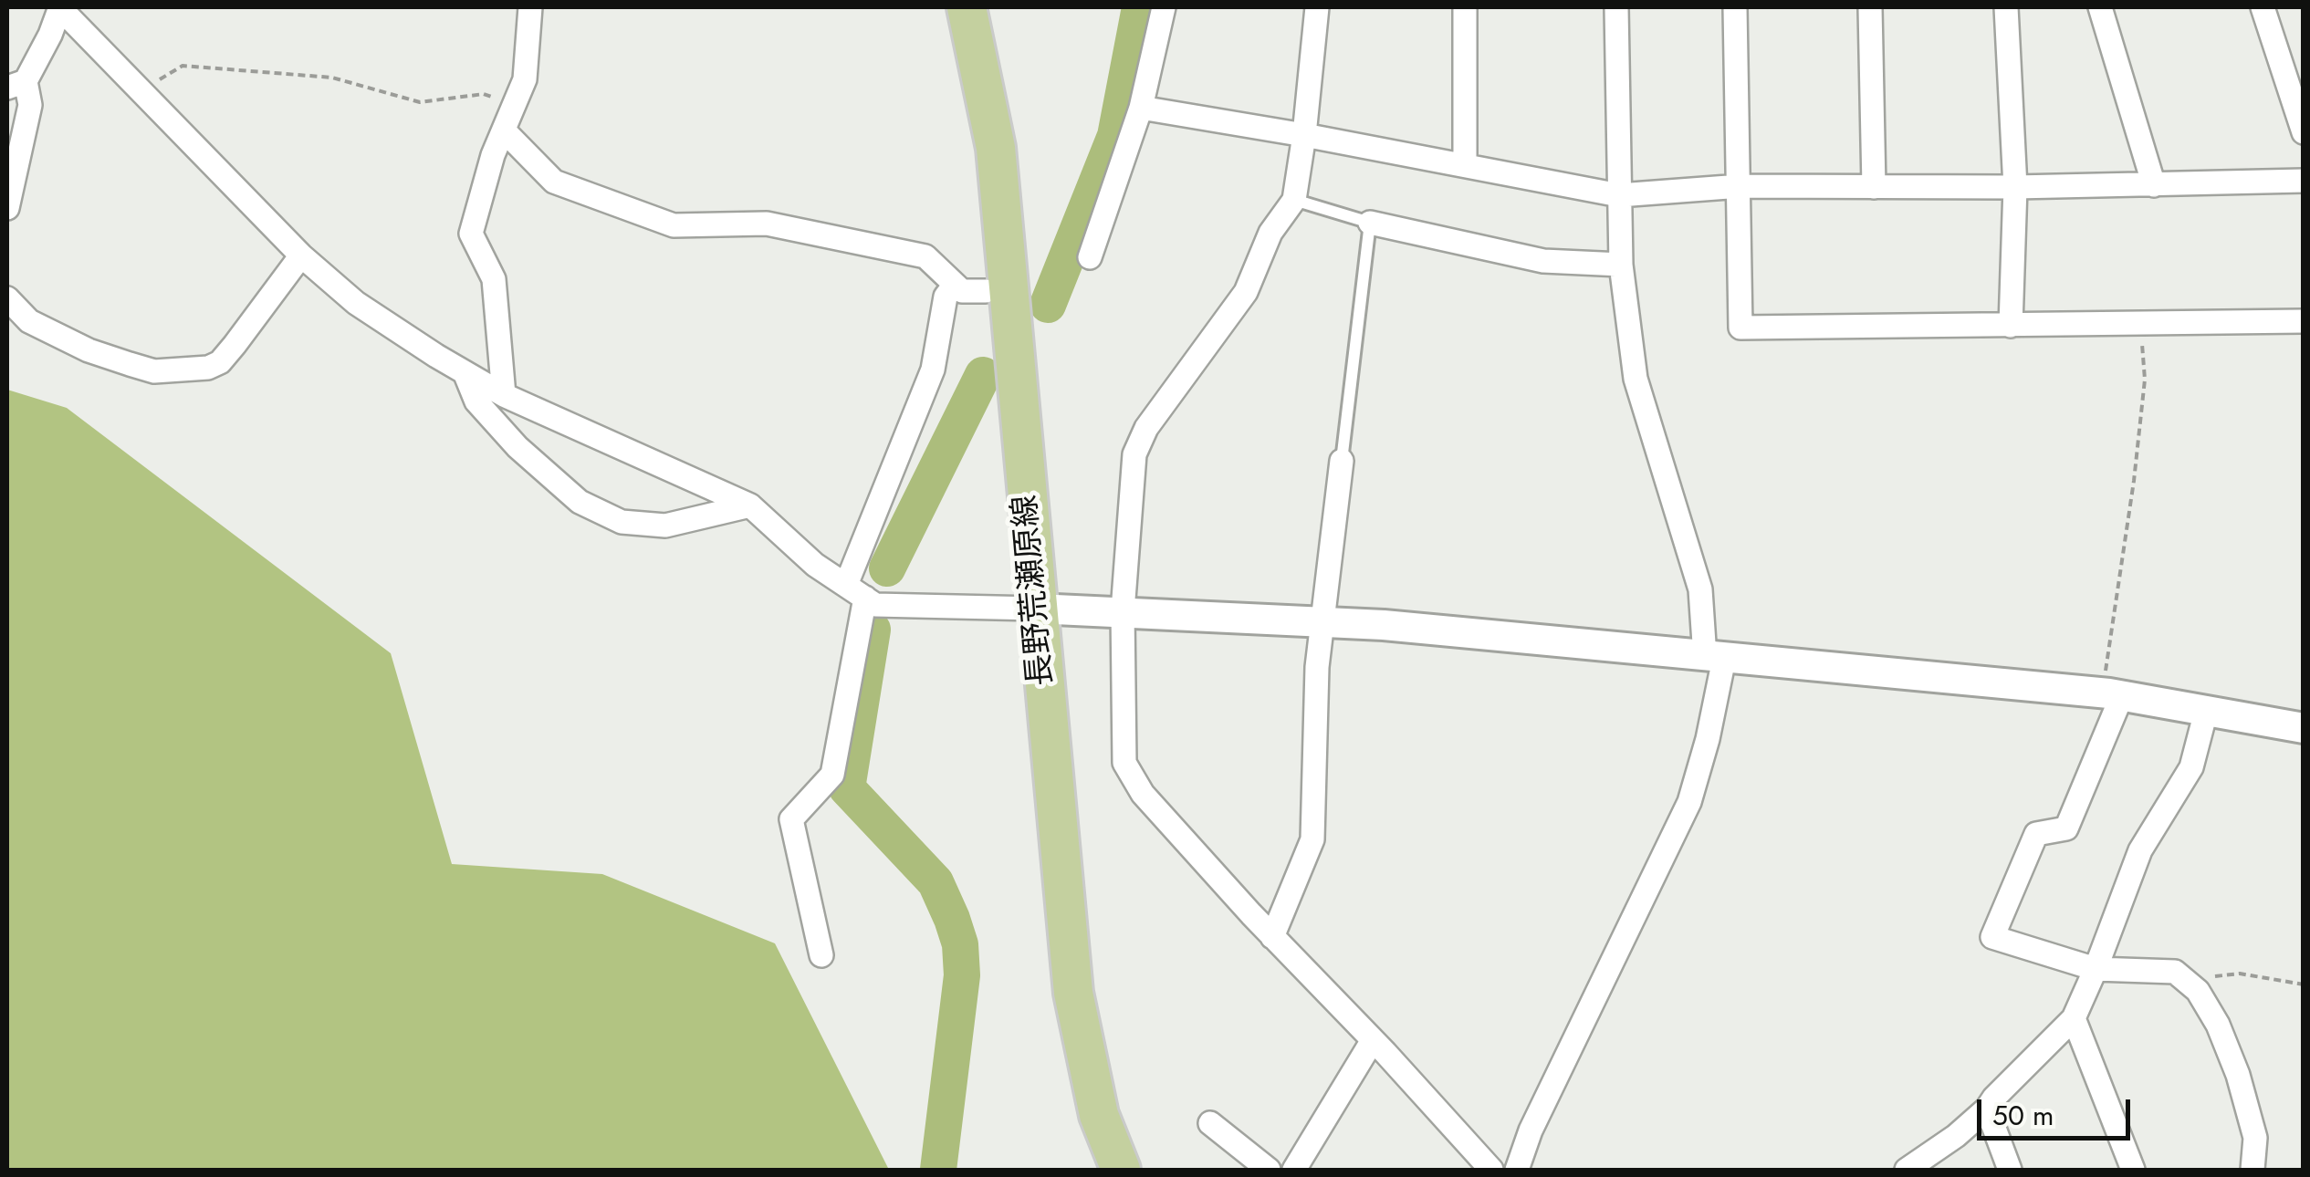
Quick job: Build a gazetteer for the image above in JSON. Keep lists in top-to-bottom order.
{
  "streets": {
    "main road": ["長野荒瀬原線"]
  },
  "scale_bar": "50 m"
}
